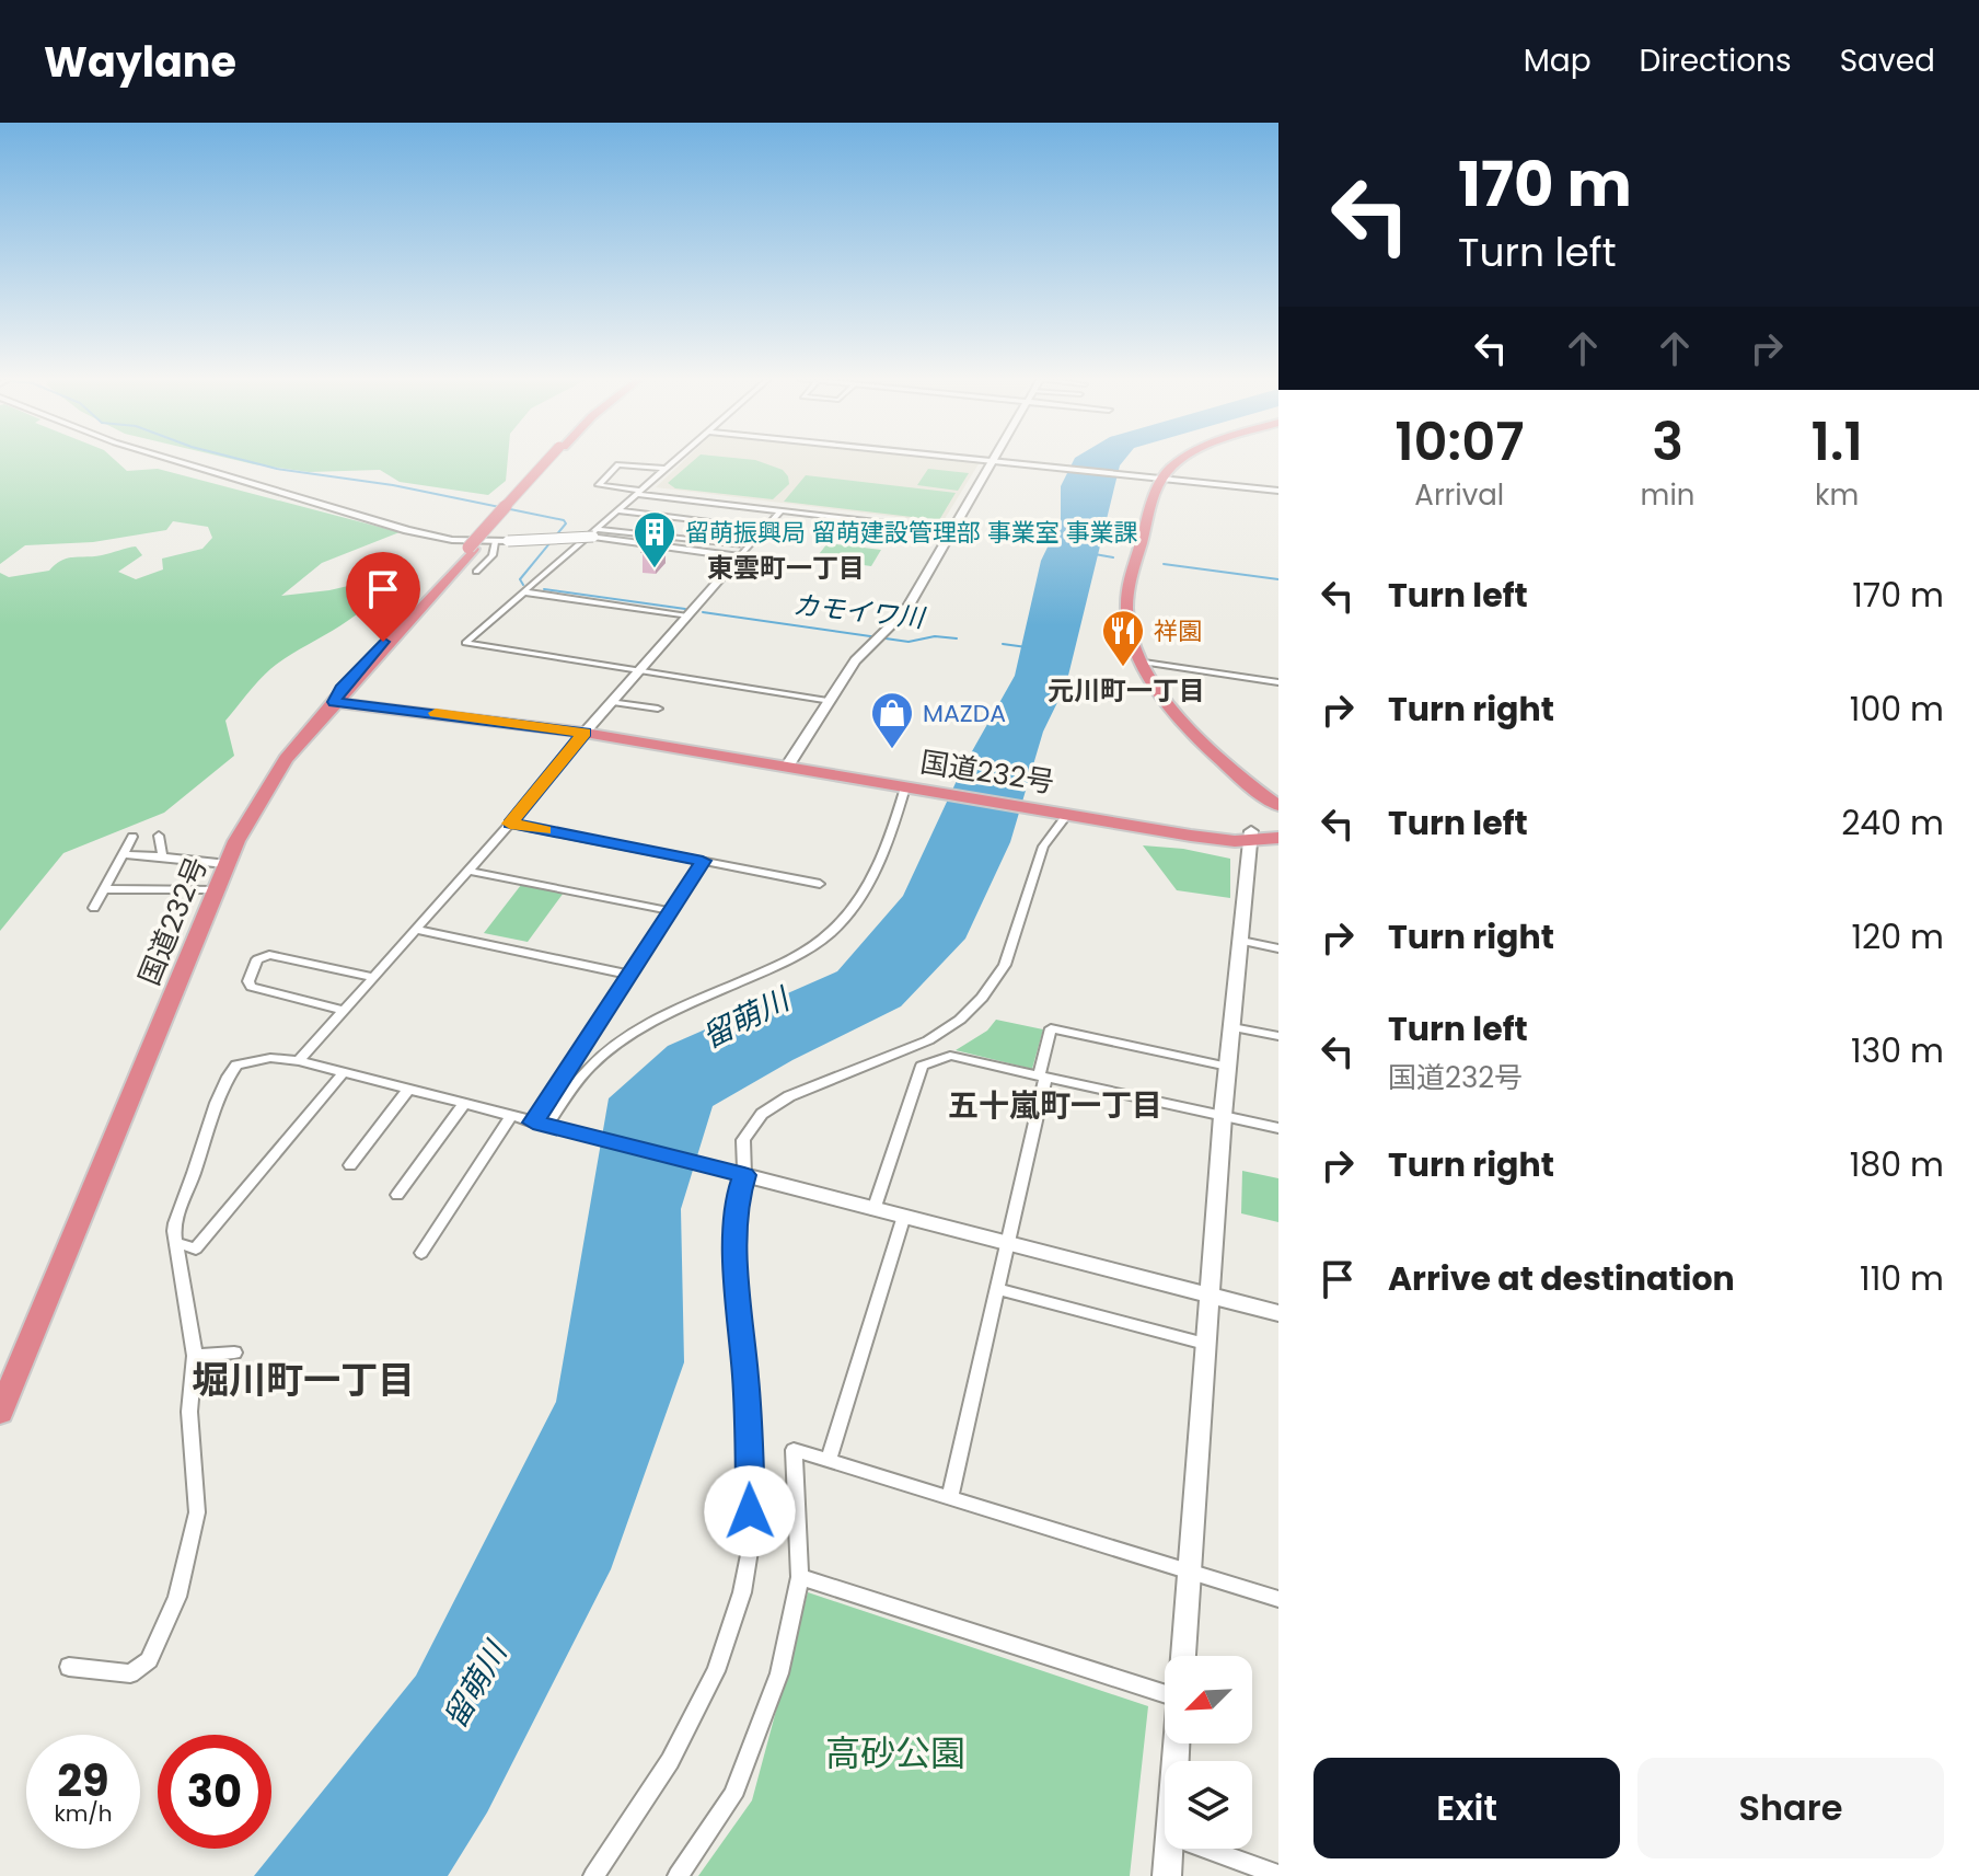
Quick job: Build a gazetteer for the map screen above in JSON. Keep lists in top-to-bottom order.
{
  "streets": {
    "highway": ["国道232号"]
  },
  "districts": [
    "東雲町一丁目",
    "元川町一丁目",
    "五十嵐町一丁目",
    "堀川町一丁目"
  ],
  "water": ["カモイワ川", "留萌川"],
  "parks": ["高砂公園"],
  "places": {
    "building": ["留萌振興局 留萌建設管理部 事業室 事業課"],
    "restaurant": ["祥園"],
    "shop": ["MAZDA"]
  },
  "north": "bottom left",
  "page": {
    "header": "Waylane",
    "nav": ["Map", "Directions", "Saved"],
    "turn": ["170 m", "Turn left"],
    "eta": [
      "10:07",
      "Arrival",
      "3",
      "min",
      "1.1",
      "km"
    ],
    "list": [
      {
        "name": "Turn left",
        "value": "170 m"
      },
      {
        "name": "Turn right",
        "value": "100 m"
      },
      {
        "name": "Turn left",
        "value": "240 m"
      },
      {
        "name": "Turn right",
        "value": "120 m"
      },
      {
        "name": "Turn left",
        "note": "国道232号",
        "value": "130 m"
      },
      {
        "name": "Turn right",
        "value": "180 m"
      },
      {
        "name": "Arrive at destination",
        "value": "110 m"
      }
    ],
    "speed": "29 km/h",
    "limit": "30",
    "buttons": ["Exit", "Share"]
  }
}
